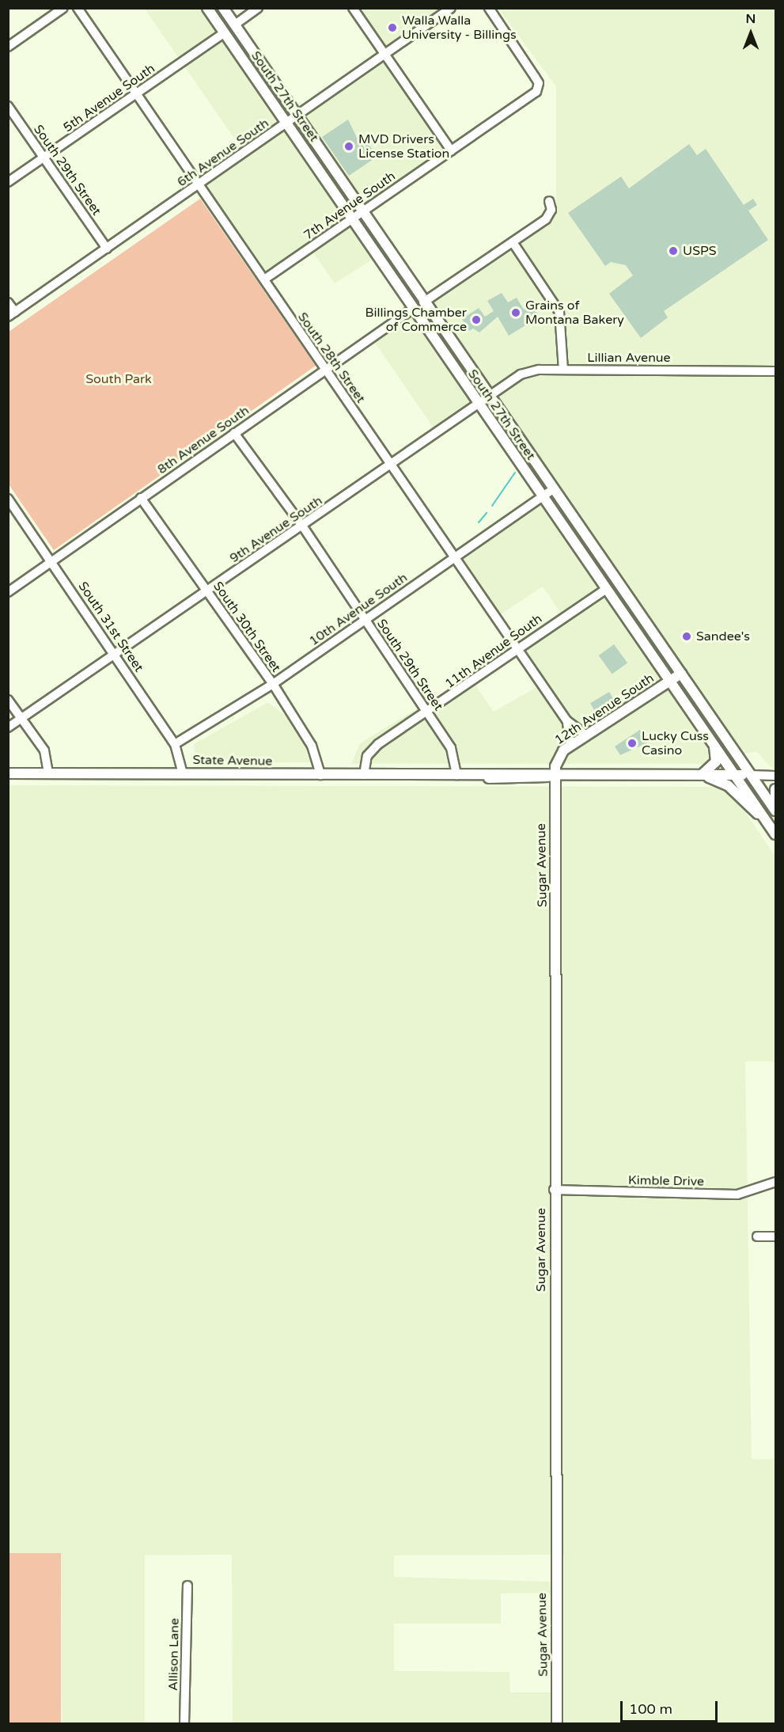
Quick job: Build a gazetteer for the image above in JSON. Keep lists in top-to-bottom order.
{
  "streets": {
    "main road": [
      "South 27th Street",
      "12th Avenue South",
      "State Avenue",
      "Sugar Avenue"
    ],
    "street": [
      "5th Avenue South",
      "6th Avenue South",
      "South 29th Street",
      "7th Avenue South",
      "South 28th Street",
      "Lillian Avenue",
      "8th Avenue South",
      "9th Avenue South",
      "10th Avenue South",
      "South 31st Street",
      "South 30th Street",
      "11th Avenue South",
      "Kimble Drive",
      "Allison Lane"
    ]
  },
  "crossings": [
    ["South 27th Street", "5th Avenue South"],
    ["South 27th Street", "6th Avenue South"],
    ["South 27th Street", "7th Avenue South"],
    ["South 27th Street", "8th Avenue South"],
    ["South 27th Street", "9th Avenue South"],
    ["South 27th Street", "10th Avenue South"],
    ["South 27th Street", "11th Avenue South"],
    ["South 27th Street", "12th Avenue South"],
    ["South 27th Street", "State Avenue"],
    ["5th Avenue South", "South 29th Street"],
    ["5th Avenue South", "South 28th Street"],
    ["6th Avenue South", "South 29th Street"],
    ["6th Avenue South", "South 28th Street"],
    ["South 29th Street", "8th Avenue South"],
    ["South 29th Street", "9th Avenue South"],
    ["South 29th Street", "10th Avenue South"],
    ["South 29th Street", "11th Avenue South"],
    ["South 29th Street", "State Avenue"],
    ["7th Avenue South", "South 28th Street"],
    ["South 28th Street", "8th Avenue South"],
    ["South 28th Street", "9th Avenue South"],
    ["South 28th Street", "10th Avenue South"],
    ["South 28th Street", "11th Avenue South"],
    ["South 28th Street", "12th Avenue South"],
    ["Lillian Avenue", "9th Avenue South"],
    ["8th Avenue South", "South 31st Street"],
    ["8th Avenue South", "South 30th Street"],
    ["9th Avenue South", "South 31st Street"],
    ["9th Avenue South", "South 30th Street"],
    ["10th Avenue South", "South 31st Street"],
    ["10th Avenue South", "South 30th Street"],
    ["South 31st Street", "State Avenue"],
    ["South 30th Street", "State Avenue"],
    ["11th Avenue South", "State Avenue"],
    ["12th Avenue South", "State Avenue"],
    ["12th Avenue South", "Sugar Avenue"],
    ["State Avenue", "Sugar Avenue"],
    ["Sugar Avenue", "Kimble Drive"]
  ],
  "parks": ["South Park"],
  "places": [
    "Walla Walla University - Billings",
    "MVD Drivers License Station",
    "USPS",
    "Grains of Montana Bakery",
    "Billings Chamber of Commerce",
    "Sandee's",
    "Lucky Cuss Casino"
  ],
  "scale_bar": "100 m",
  "north": "top"
}
